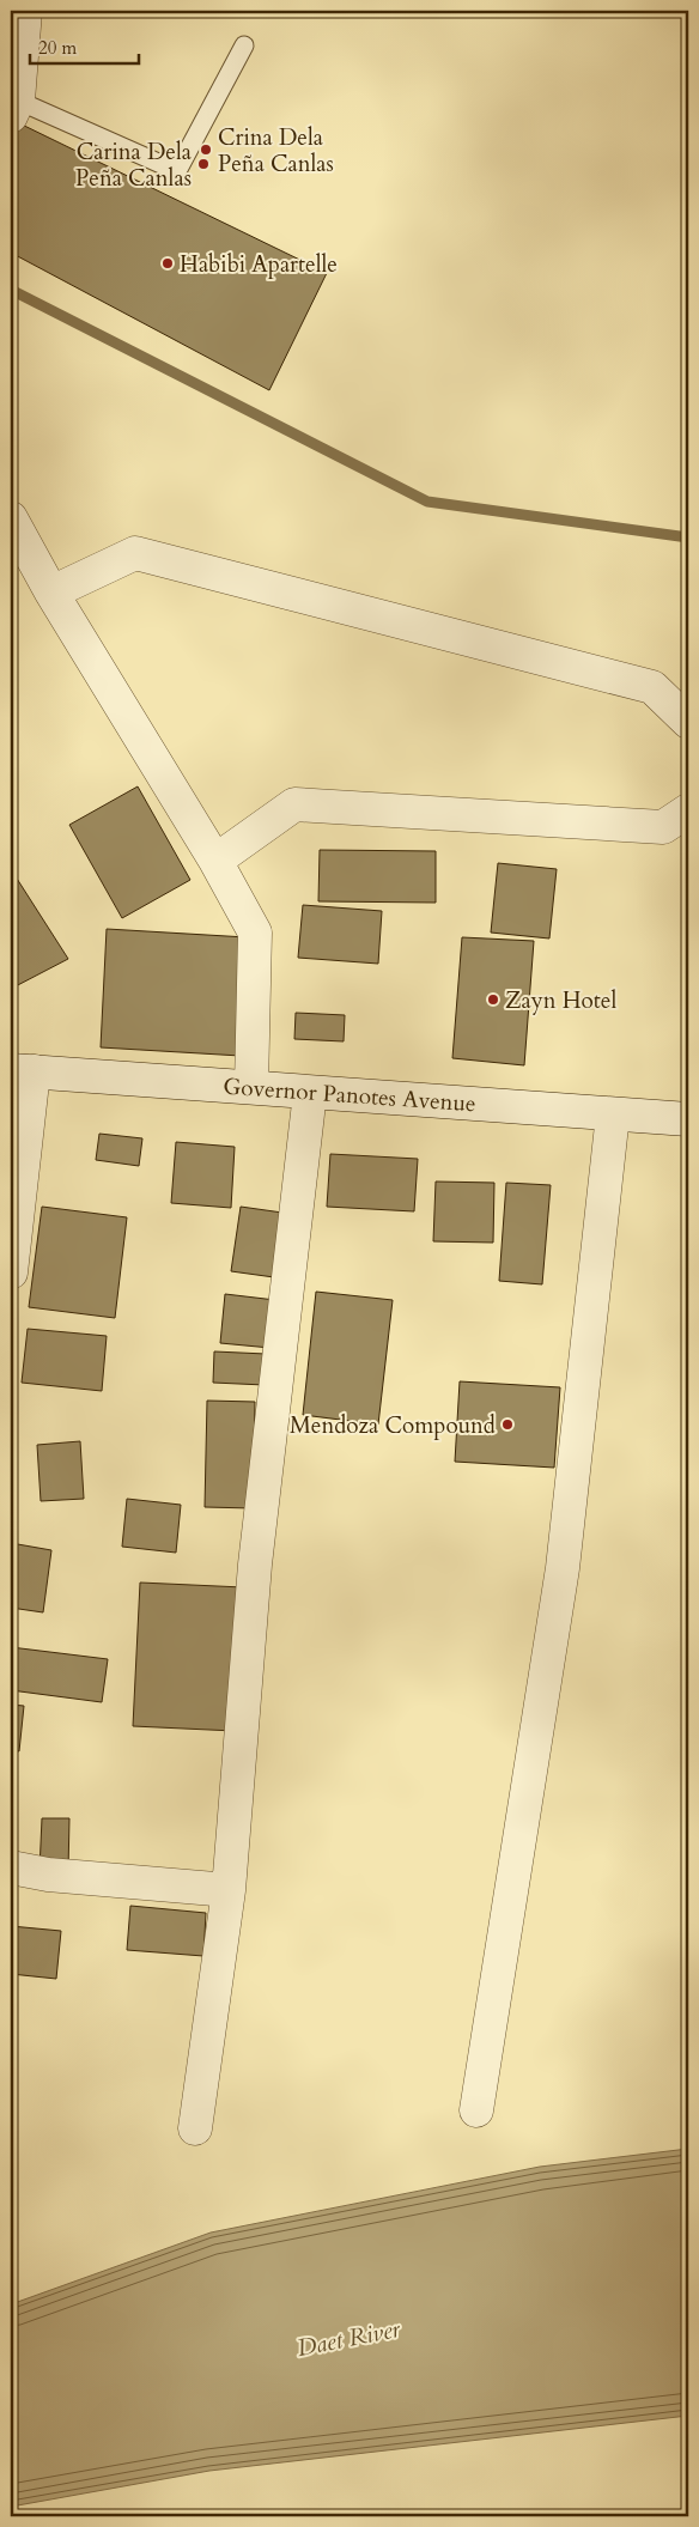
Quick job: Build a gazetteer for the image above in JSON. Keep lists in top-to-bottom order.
{
  "streets": {
    "street": ["Governor Panotes Avenue"]
  },
  "water": ["Daet River"],
  "places": [
    "Crina Dela Peña Canlas",
    "Carina Dela Peña Canlas",
    "Habibi Apartelle",
    "Zayn Hotel",
    "Mendoza Compound"
  ],
  "scale_bar": "20 m"
}
